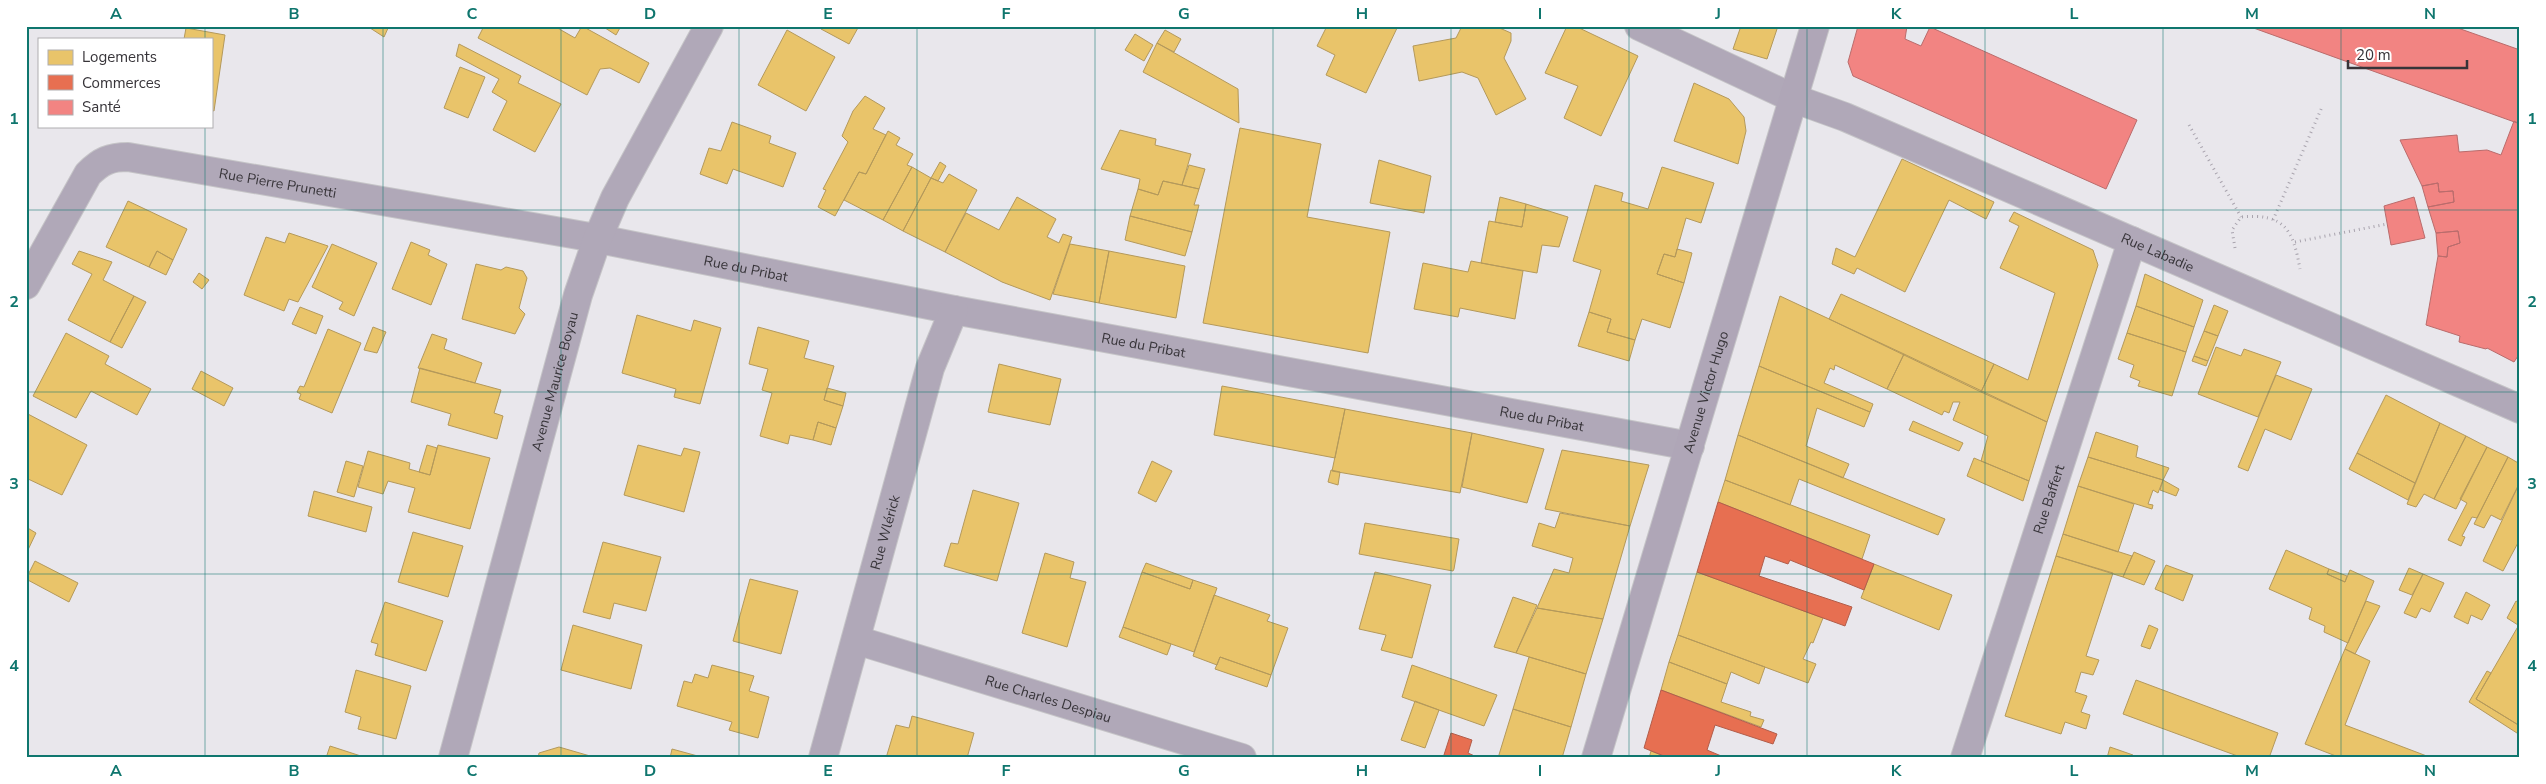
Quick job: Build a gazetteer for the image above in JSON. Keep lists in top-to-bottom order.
{
  "streets": {
    "main road": ["Avenue Victor Hugo"],
    "street": [
      "Rue Pierre Prunetti",
      "Rue Labadie",
      "Rue du Pribat",
      "Avenue Maurice Boyau",
      "Rue Baffert",
      "Rue Wlérick",
      "Rue Charles Despiau"
    ]
  },
  "crossings": [
    ["Rue Pierre Prunetti", "Rue du Pribat"],
    ["Rue Pierre Prunetti", "Avenue Maurice Boyau"],
    ["Rue Labadie", "Avenue Victor Hugo"],
    ["Rue Labadie", "Rue Baffert"],
    ["Rue du Pribat", "Avenue Maurice Boyau"],
    ["Rue du Pribat", "Avenue Victor Hugo"],
    ["Rue du Pribat", "Rue Wlérick"],
    ["Rue Wlérick", "Rue Charles Despiau"]
  ],
  "legend": ["Logements", "Commerces", "Santé"],
  "scale_bar": "20 m",
  "grid": {
    "columns": [
      "A",
      "B",
      "C",
      "D",
      "E",
      "F",
      "G",
      "H",
      "I",
      "J",
      "K",
      "L",
      "M",
      "N"
    ],
    "rows": [
      "1",
      "2",
      "3",
      "4"
    ]
  }
}
